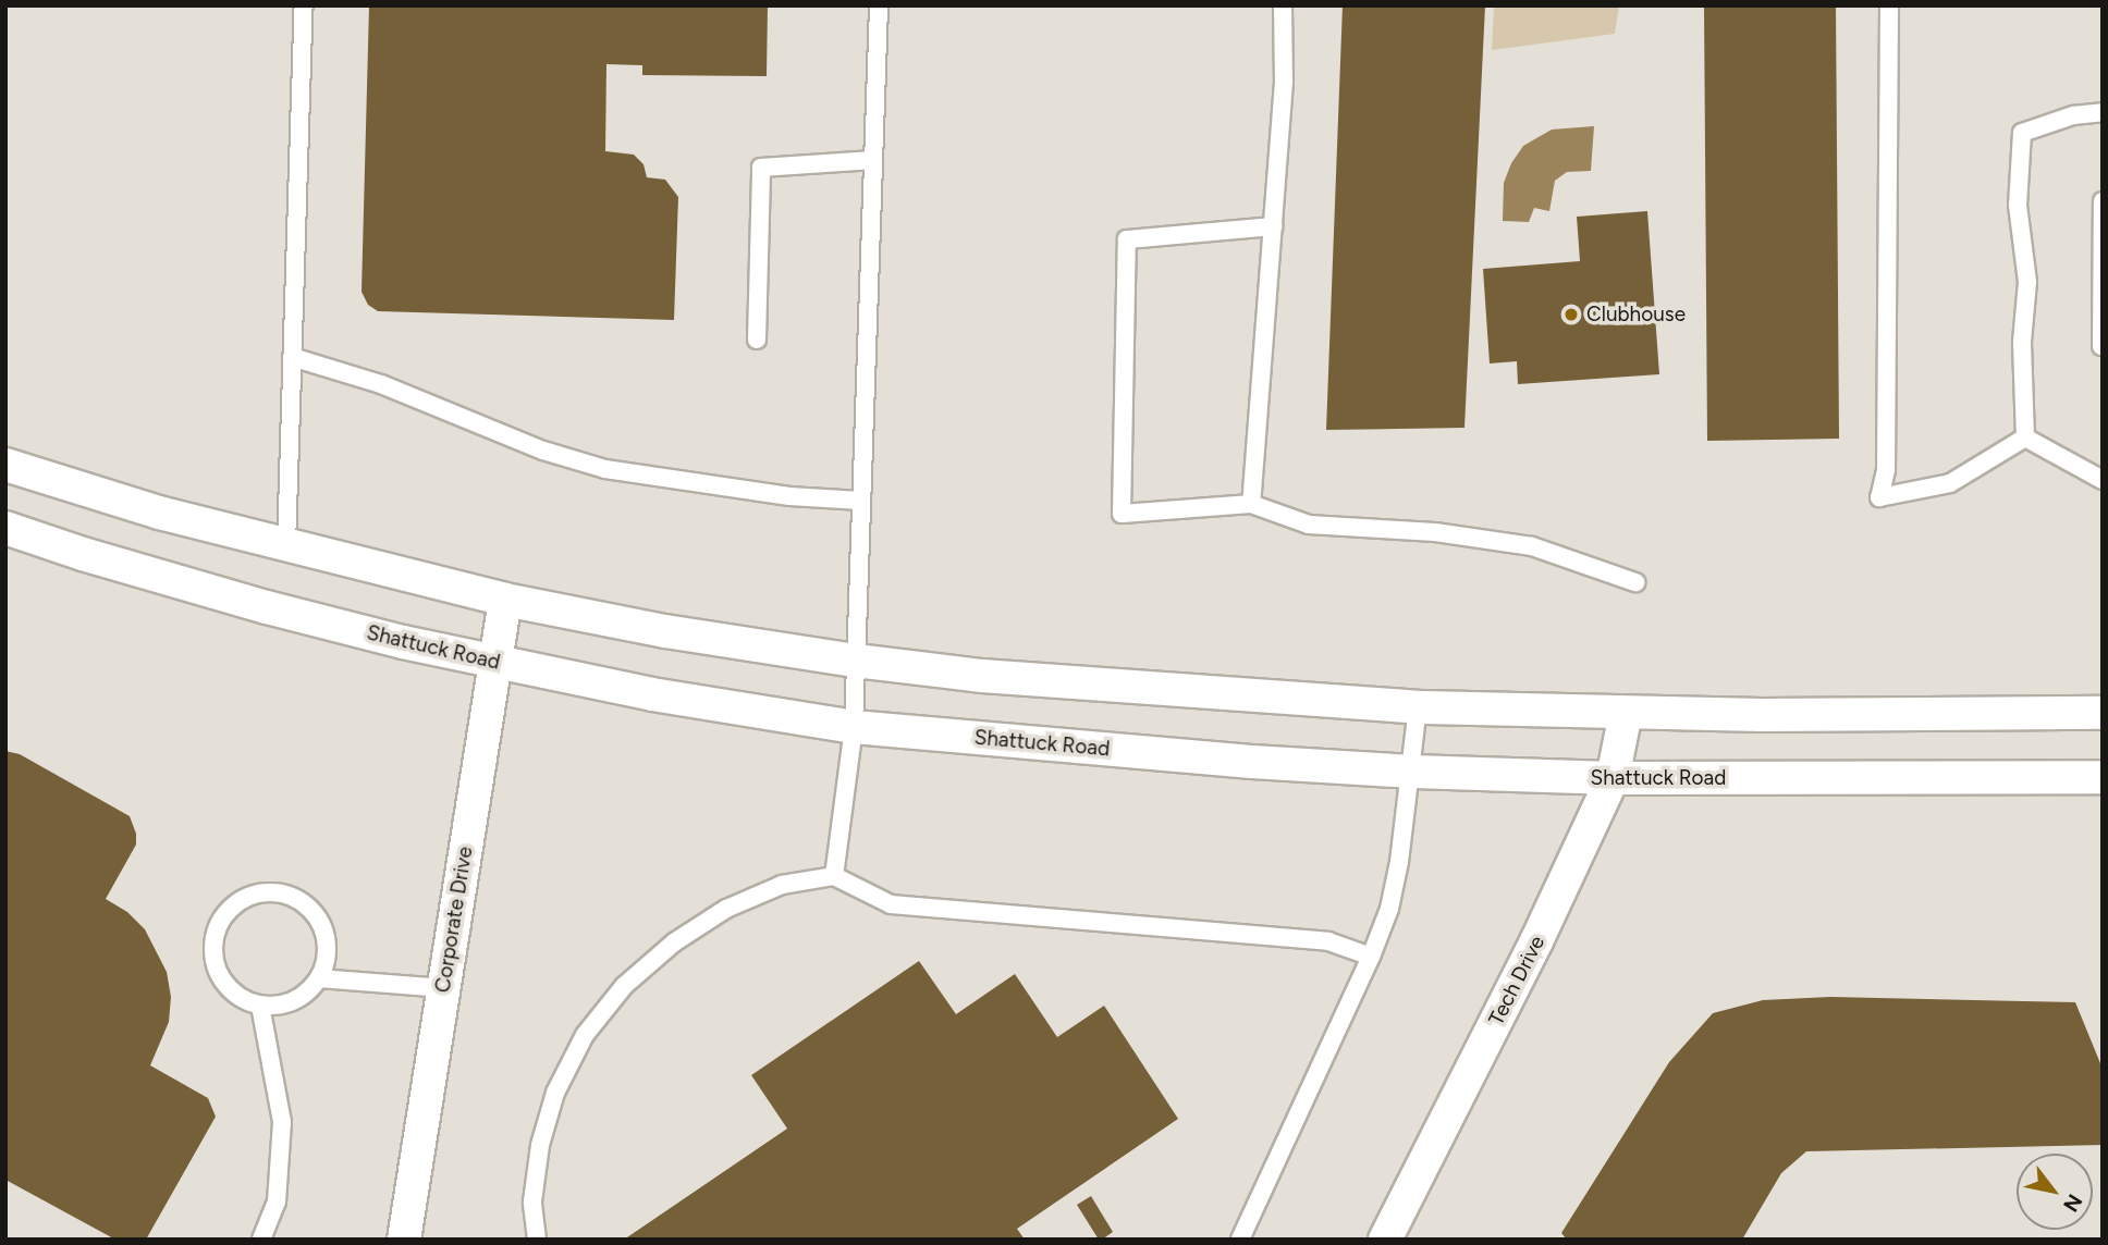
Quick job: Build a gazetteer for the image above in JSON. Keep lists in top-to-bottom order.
{
  "streets": {
    "street": ["Shattuck Road", "Corporate Drive", "Tech Drive"]
  },
  "crossings": [
    ["Shattuck Road", "Corporate Drive"],
    ["Shattuck Road", "Tech Drive"]
  ],
  "places": ["Clubhouse"],
  "north": "bottom right"
}
